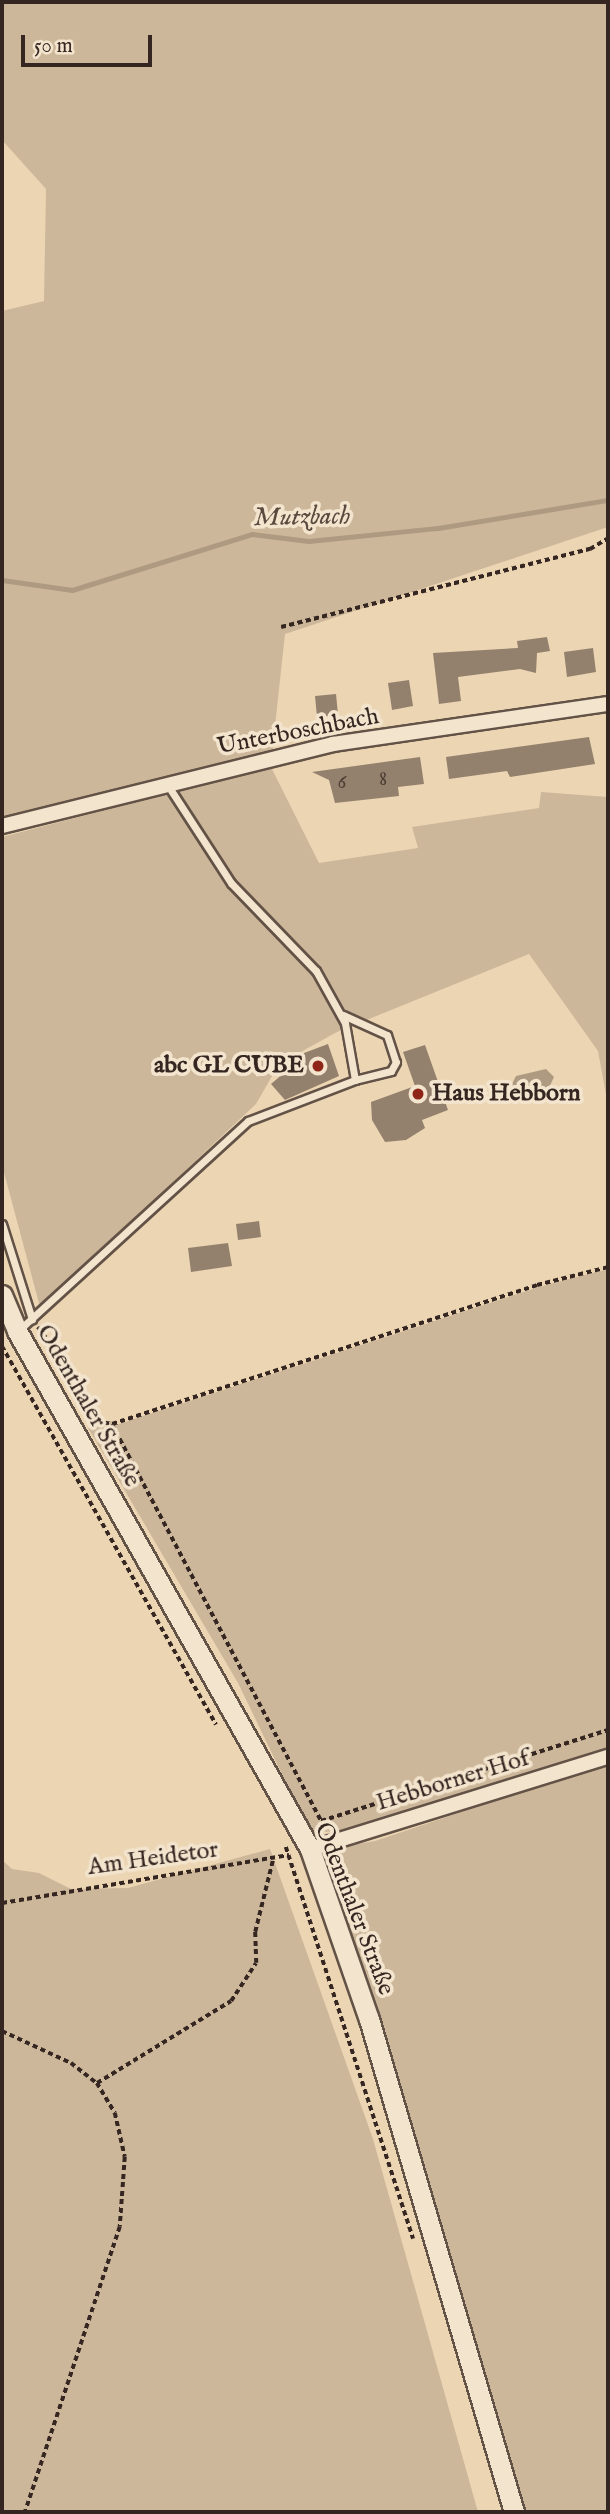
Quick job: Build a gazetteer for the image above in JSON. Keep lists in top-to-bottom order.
{
  "streets": {
    "main road": ["Odenthaler Straße"],
    "street": ["Unterboschbach", "Hebborner Hof"],
    "path": ["Am Heidetor"]
  },
  "crossings": [
    ["Odenthaler Straße", "Hebborner Hof"],
    ["Odenthaler Straße", "Am Heidetor"],
    ["Hebborner Hof", "Am Heidetor"]
  ],
  "water": ["Mutzbach"],
  "places": ["abc GL CUBE", "Haus Hebborn"],
  "house_numbers": ["8", "6"],
  "scale_bar": "50 m"
}
